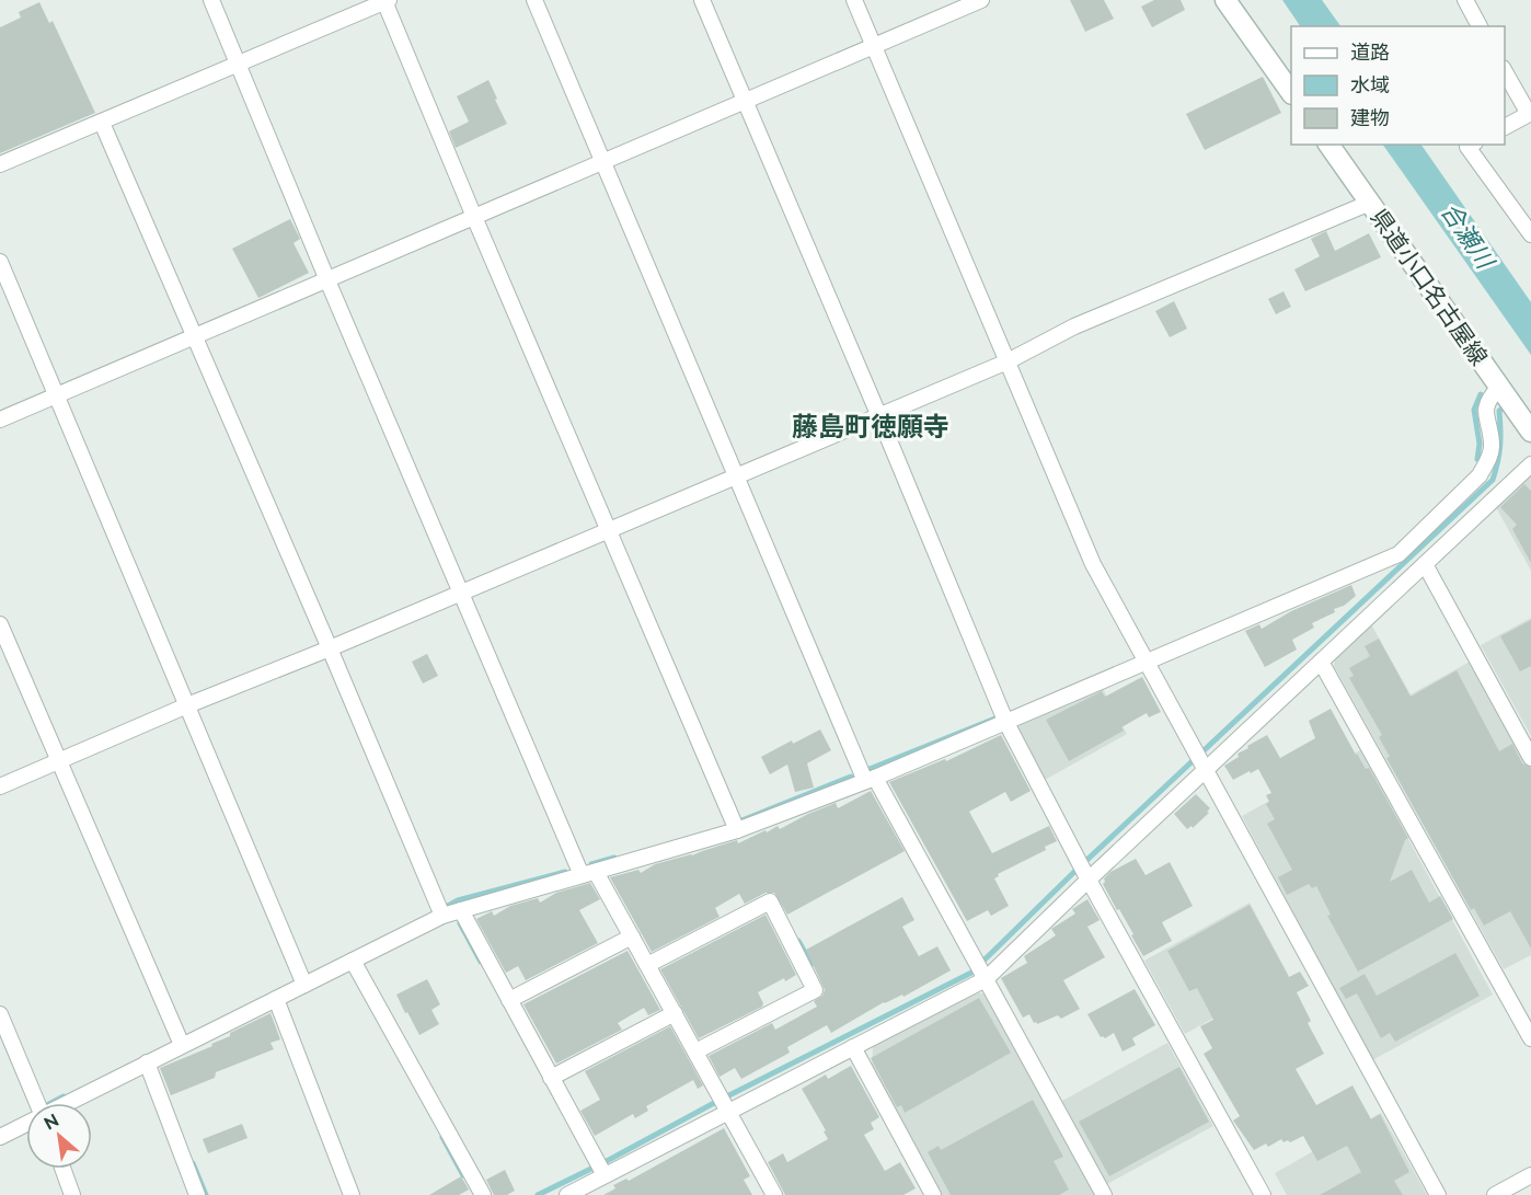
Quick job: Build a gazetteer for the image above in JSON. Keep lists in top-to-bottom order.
{
  "streets": {
    "main road": ["県道小口名古屋線"]
  },
  "districts": ["藤島町徳願寺"],
  "water": ["合瀬川"],
  "legend": ["道路", "水域", "建物"],
  "north": "top left"
}
